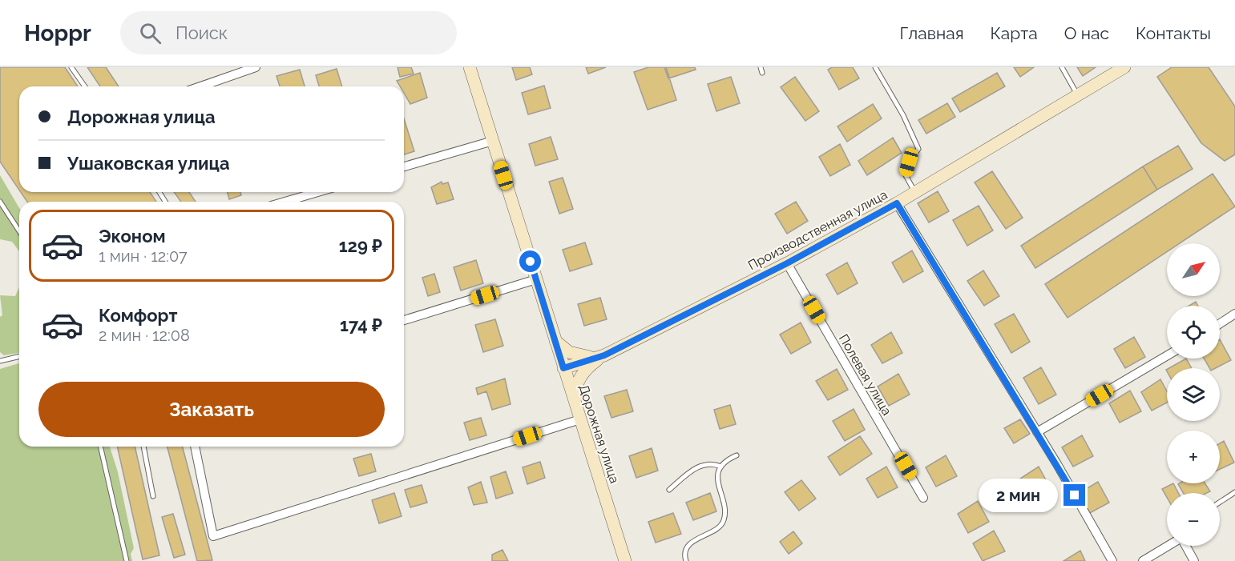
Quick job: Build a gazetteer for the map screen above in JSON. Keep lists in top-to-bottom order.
{
  "streets": {
    "street": ["Производственная улица", "Полевая улица", "Дорожная улица"]
  },
  "crossings": [
    ["Производственная улица", "Полевая улица"],
    ["Производственная улица", "Дорожная улица"]
  ],
  "north": "top right",
  "page": {
    "header": "Hoppr",
    "search": "Поиск",
    "nav": [
      "Главная",
      "Карта",
      "О нас",
      "Контакты"
    ],
    "banner": ["Дорожная улица", "Ушаковская улица"],
    "list": [
      {
        "name": "Эконом",
        "note": "1 мин · 12:07",
        "value": "129 ₽"
      },
      {
        "name": "Комфорт",
        "note": "2 мин · 12:08",
        "value": "174 ₽"
      }
    ],
    "map_buttons": ["+", "−"],
    "buttons": "Заказать",
    "bubble": "2 мин"
  }
}
